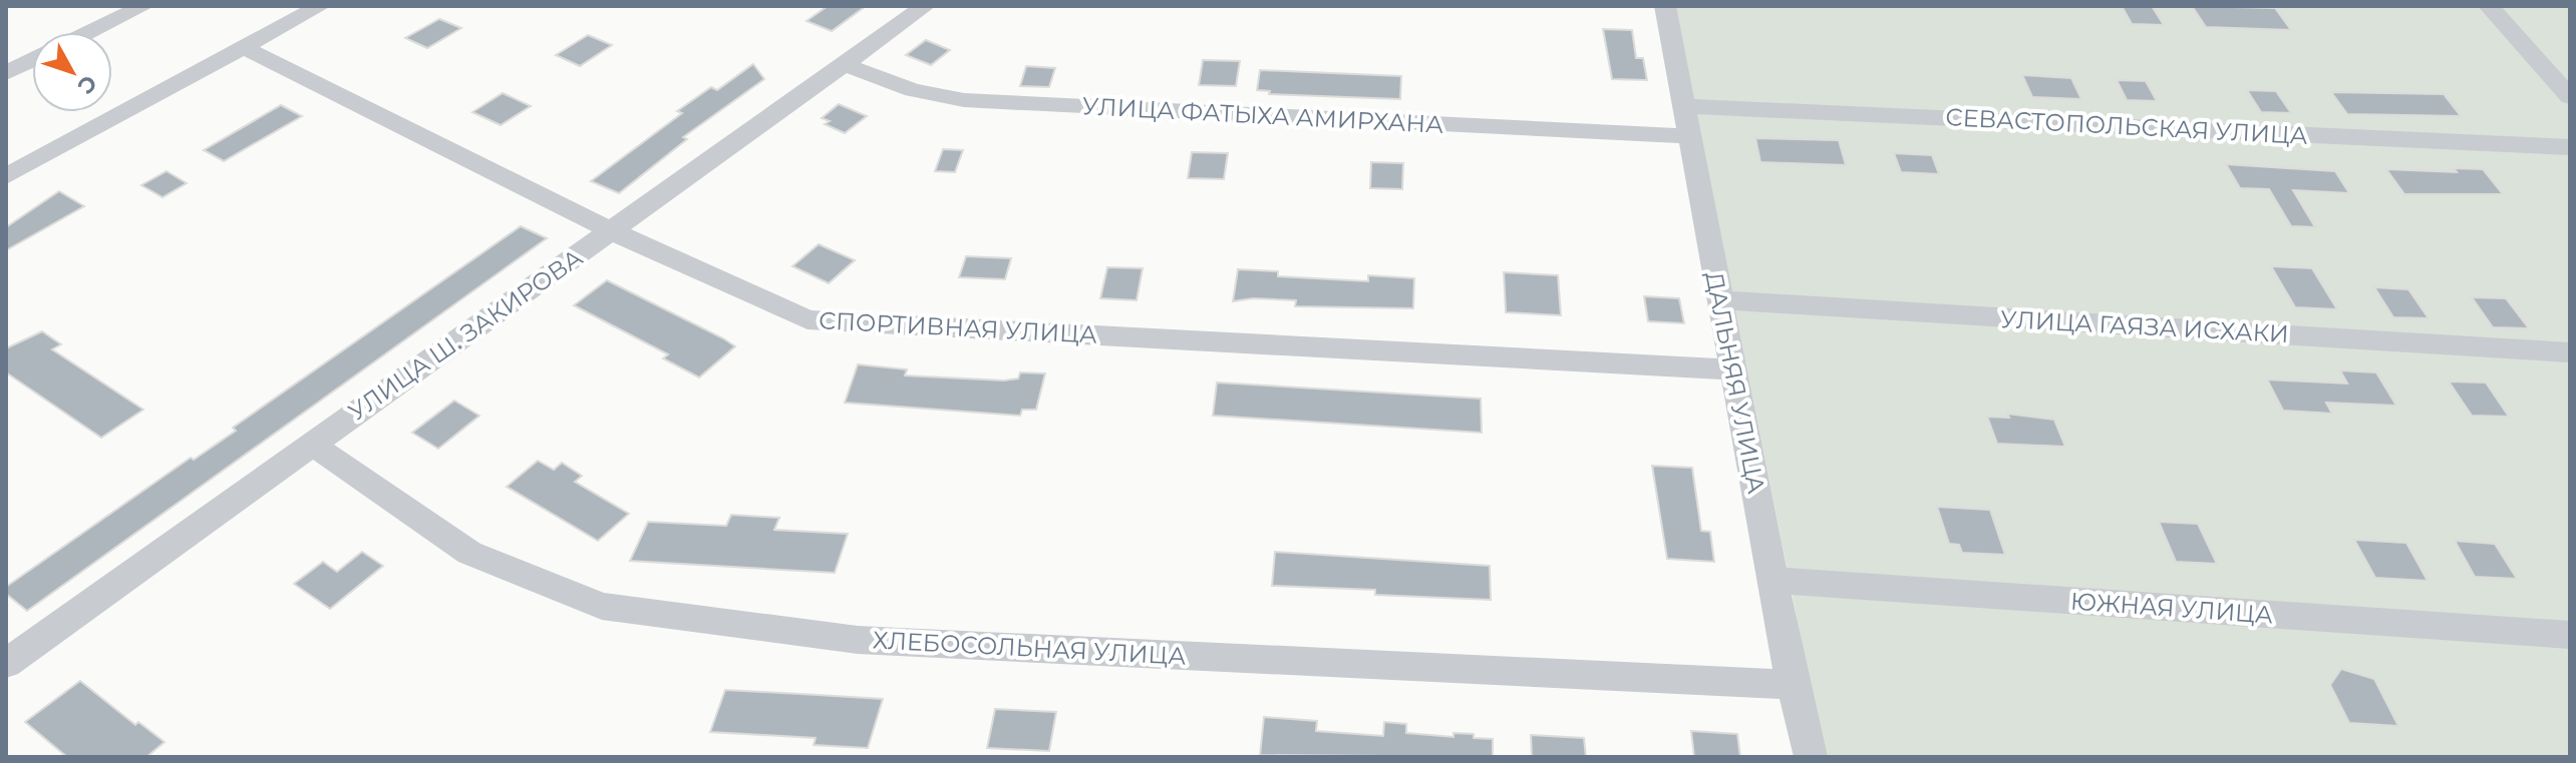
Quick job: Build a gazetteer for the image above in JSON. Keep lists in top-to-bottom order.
{
  "streets": {
    "street": [
      "УЛИЦА ФАТЫХА АМИРХАНА",
      "СЕВАСТОПОЛЬСКАЯ УЛИЦА",
      "УЛИЦА ГАЯЗА ИСХАКИ",
      "СПОРТИВНАЯ УЛИЦА",
      "УЛИЦА Ш. ЗАКИРОВА",
      "ДАЛЬНЯЯ УЛИЦА",
      "ЮЖНАЯ УЛИЦА",
      "ХЛЕБОСОЛЬНАЯ УЛИЦА"
    ]
  },
  "crossings": [
    ["УЛИЦА ФАТЫХА АМИРХАНА", "УЛИЦА Ш. ЗАКИРОВА"],
    ["УЛИЦА ФАТЫХА АМИРХАНА", "ДАЛЬНЯЯ УЛИЦА"],
    ["СЕВАСТОПОЛЬСКАЯ УЛИЦА", "ДАЛЬНЯЯ УЛИЦА"],
    ["УЛИЦА ГАЯЗА ИСХАКИ", "ДАЛЬНЯЯ УЛИЦА"],
    ["СПОРТИВНАЯ УЛИЦА", "УЛИЦА Ш. ЗАКИРОВА"],
    ["СПОРТИВНАЯ УЛИЦА", "ДАЛЬНЯЯ УЛИЦА"],
    ["УЛИЦА Ш. ЗАКИРОВА", "ХЛЕБОСОЛЬНАЯ УЛИЦА"],
    ["ДАЛЬНЯЯ УЛИЦА", "ЮЖНАЯ УЛИЦА"],
    ["ДАЛЬНЯЯ УЛИЦА", "ХЛЕБОСОЛЬНАЯ УЛИЦА"]
  ],
  "north": "bottom right"
}
